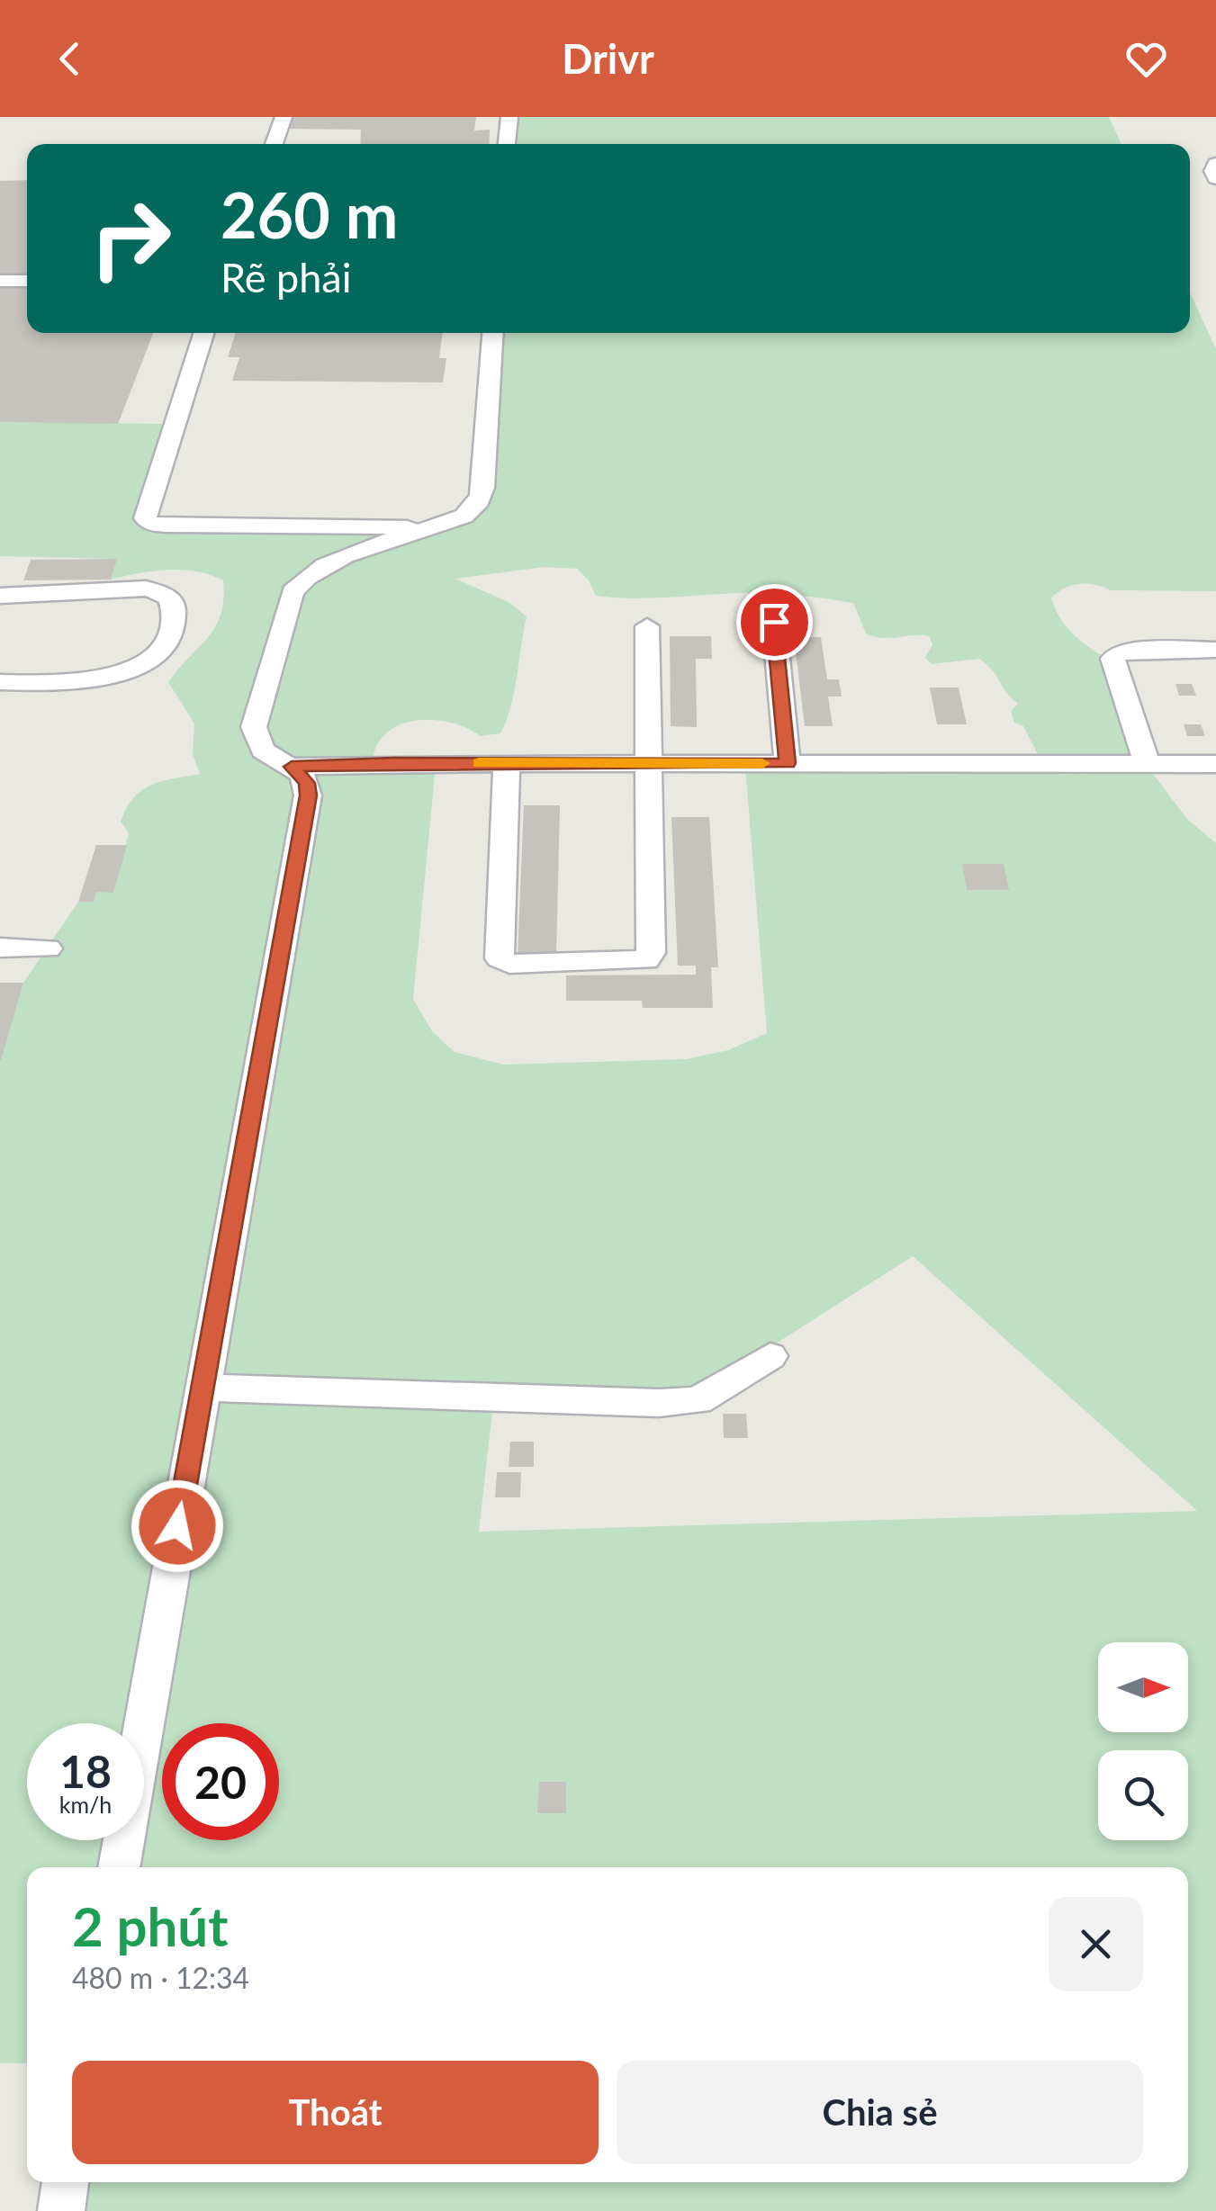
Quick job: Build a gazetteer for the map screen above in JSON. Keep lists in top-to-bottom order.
{
  "north": "right",
  "page": {
    "header": "Drivr",
    "turn": ["260 m", "Rẽ phải"],
    "speed": "18 km/h",
    "limit": "20",
    "heading": ["2 phút", "480 m · 12:34"],
    "buttons": ["Thoát", "Chia sẻ"]
  }
}
